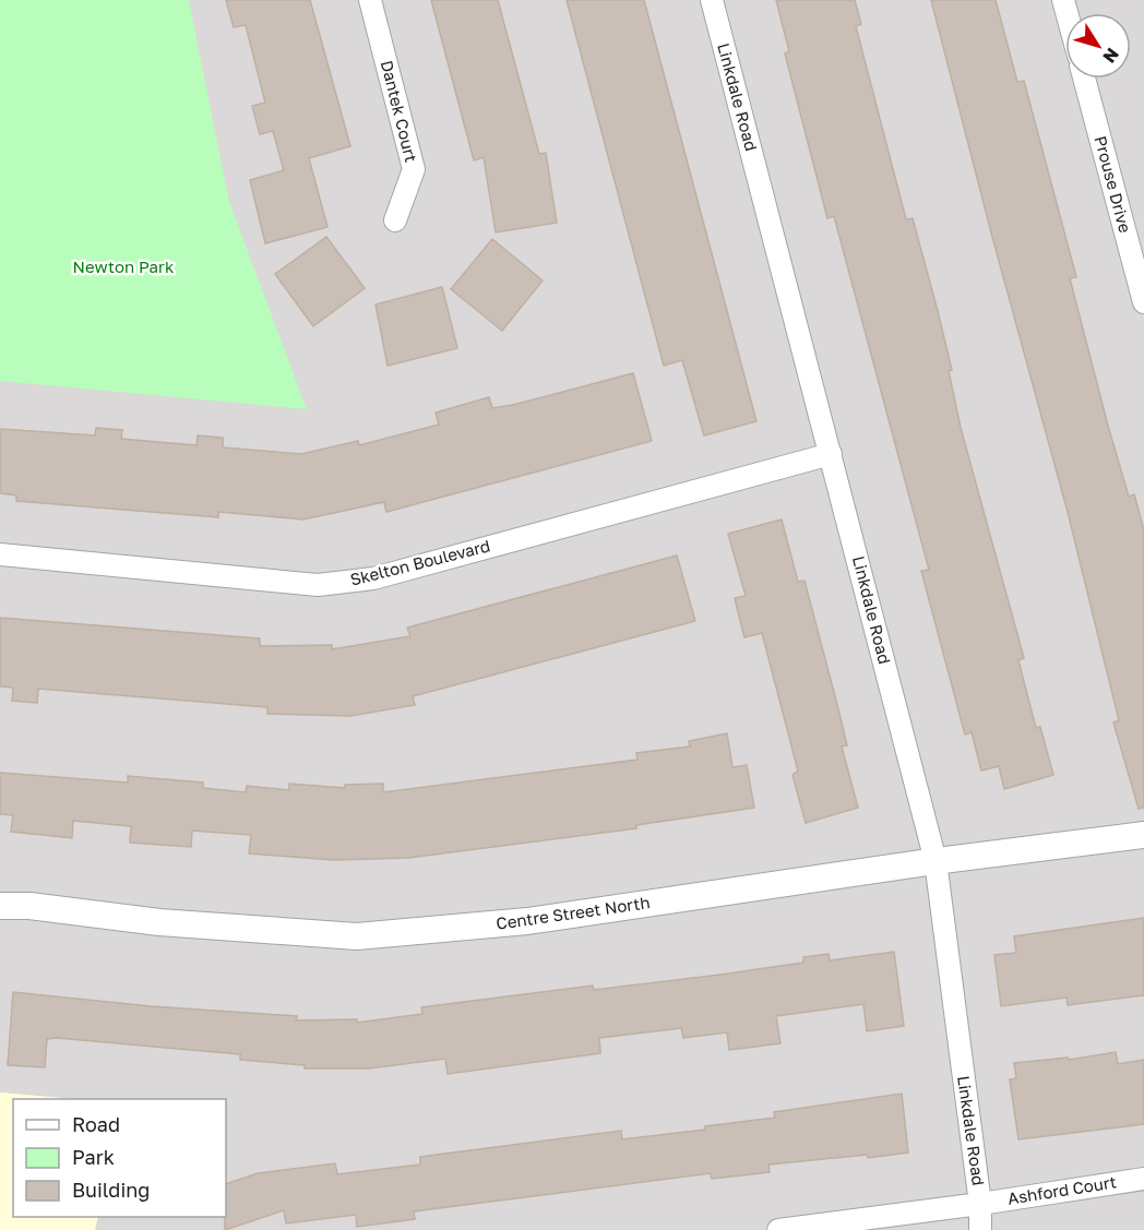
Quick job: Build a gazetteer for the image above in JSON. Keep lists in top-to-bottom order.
{
  "streets": {
    "street": [
      "Linkdale Road",
      "Dantek Court",
      "Prouse Drive",
      "Skelton Boulevard",
      "Centre Street North",
      "Ashford Court"
    ]
  },
  "crossings": [
    ["Linkdale Road", "Skelton Boulevard"],
    ["Linkdale Road", "Centre Street North"],
    ["Linkdale Road", "Ashford Court"]
  ],
  "parks": ["Newton Park"],
  "legend": ["Road", "Park", "Building"],
  "north": "bottom right"
}
